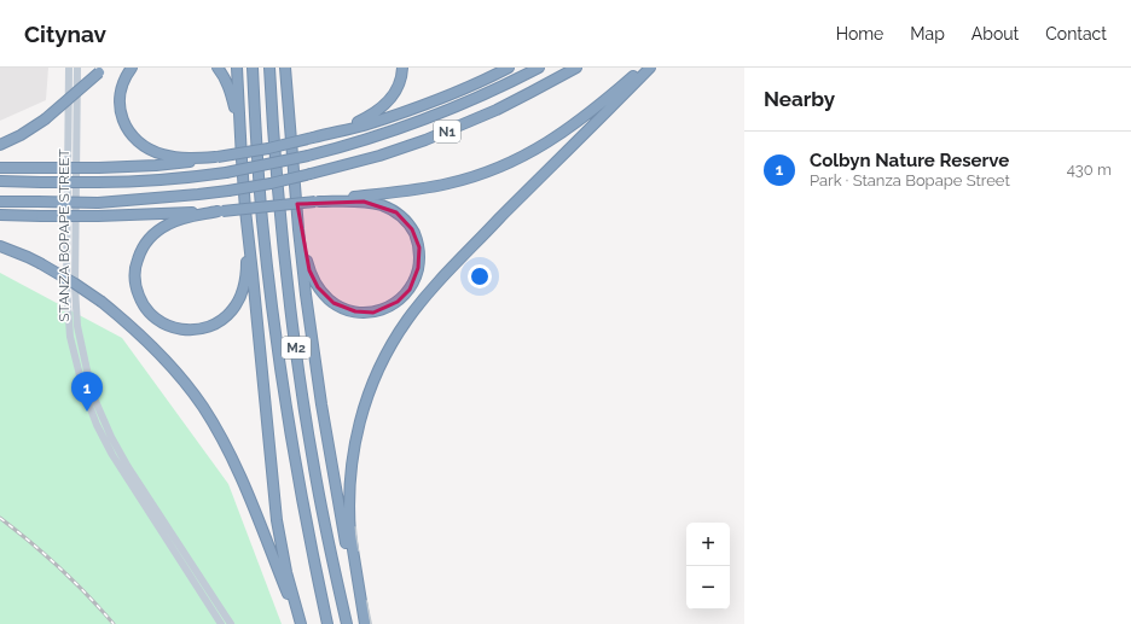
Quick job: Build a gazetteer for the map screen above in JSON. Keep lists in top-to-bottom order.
{
  "streets": {
    "highway": ["N1", "M2"],
    "main road": ["STANZA BOPAPE STREET"]
  },
  "page": {
    "header": "Citynav",
    "nav": [
      "Home",
      "Map",
      "About",
      "Contact"
    ],
    "heading": "Nearby",
    "list": [
      {
        "mark": "1",
        "name": "Colbyn Nature Reserve",
        "note": "Park · Stanza Bopape Street",
        "value": "430 m"
      }
    ],
    "pins": "1",
    "map_buttons": ["+", "−"]
  }
}
